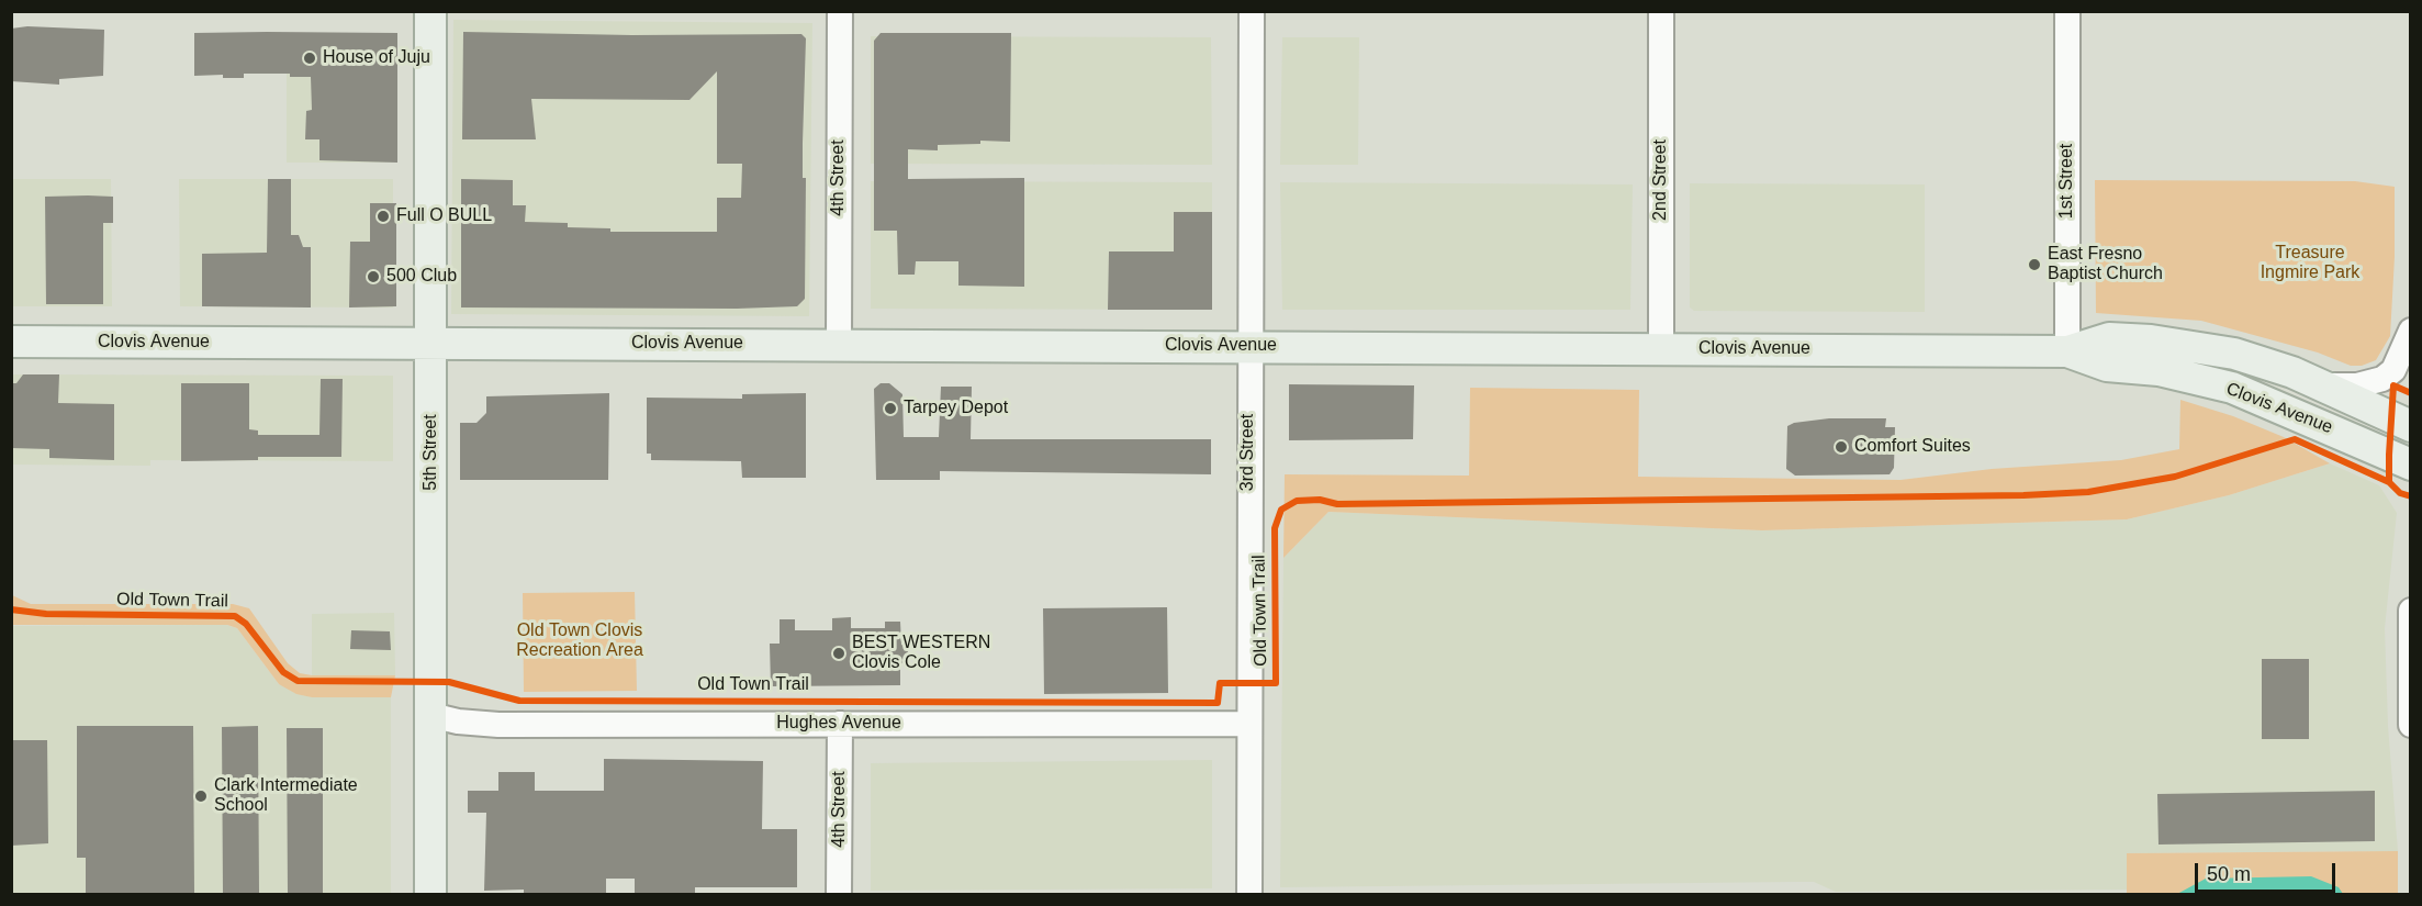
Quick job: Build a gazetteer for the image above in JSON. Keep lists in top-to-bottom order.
{
  "streets": {
    "main road": ["Clovis Avenue", "5th Street"],
    "street": [
      "4th Street",
      "2nd Street",
      "1st Street",
      "3rd Street",
      "Hughes Avenue"
    ],
    "cycle path": ["Old Town Trail"]
  },
  "crossings": [
    ["4th Street", "Clovis Avenue"],
    ["4th Street", "Hughes Avenue"],
    ["2nd Street", "Clovis Avenue"],
    ["1st Street", "Clovis Avenue"],
    ["Clovis Avenue", "5th Street"],
    ["Clovis Avenue", "3rd Street"],
    ["5th Street", "Hughes Avenue"],
    ["3rd Street", "Hughes Avenue"]
  ],
  "parks": ["Treasure Ingmire Park", "Old Town Clovis Recreation Area"],
  "places": [
    "House of Juju",
    "Full O BULL",
    "East Fresno Baptist Church",
    "500 Club",
    "Tarpey Depot",
    "Comfort Suites",
    "BEST WESTERN Clovis Cole",
    "Clark Intermediate School"
  ],
  "scale_bar": "50 m"
}
